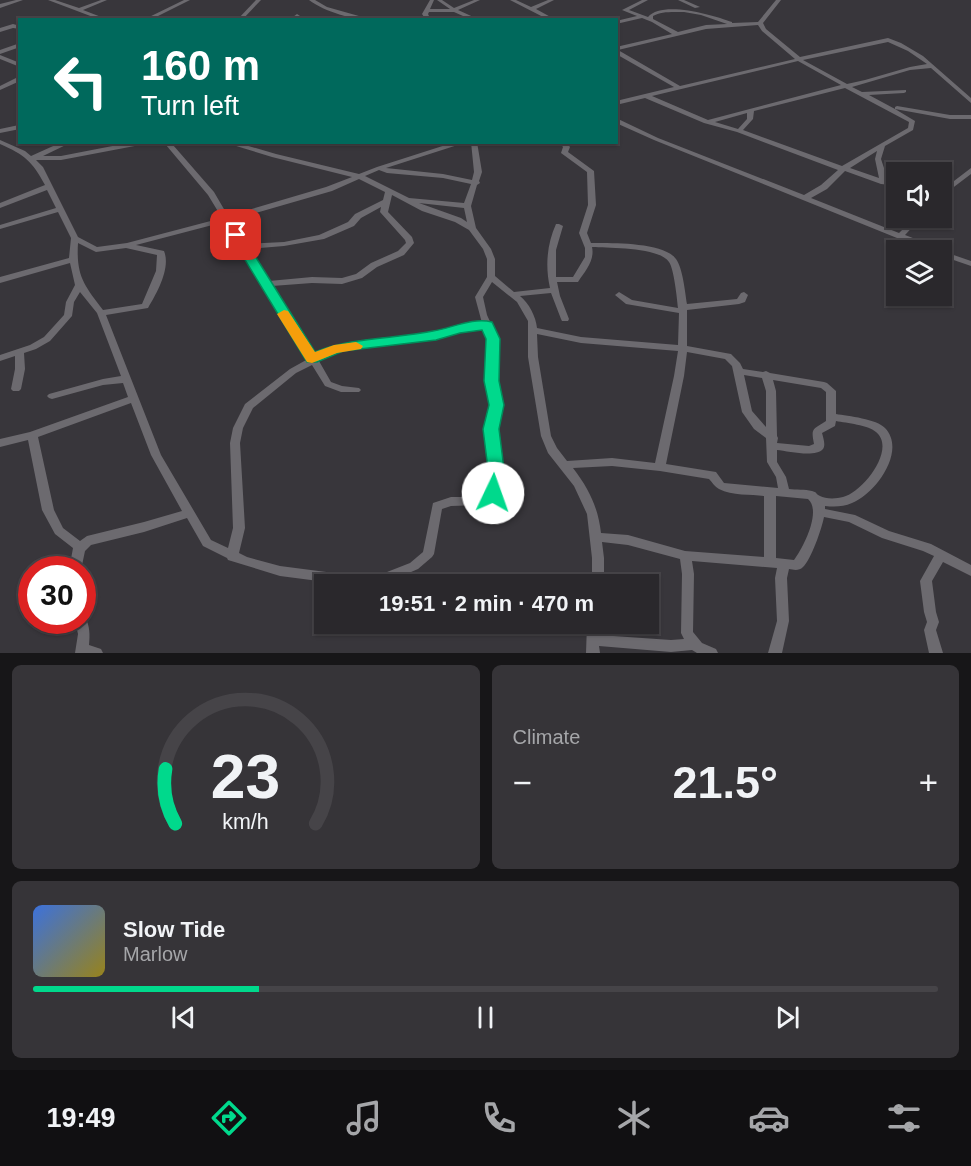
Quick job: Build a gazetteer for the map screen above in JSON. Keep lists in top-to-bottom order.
{
  "page": {
    "turn": ["160 m", "Turn left"],
    "limit": "30",
    "trip": "19:51 · 2 min · 470 m",
    "tile": "Climate",
    "heat": ["−", "21.5°", "+"],
    "song": ["Slow Tide", "Marlow"],
    "tabs": "19:49",
    "gauge": ["23", "km/h"]
  }
}
